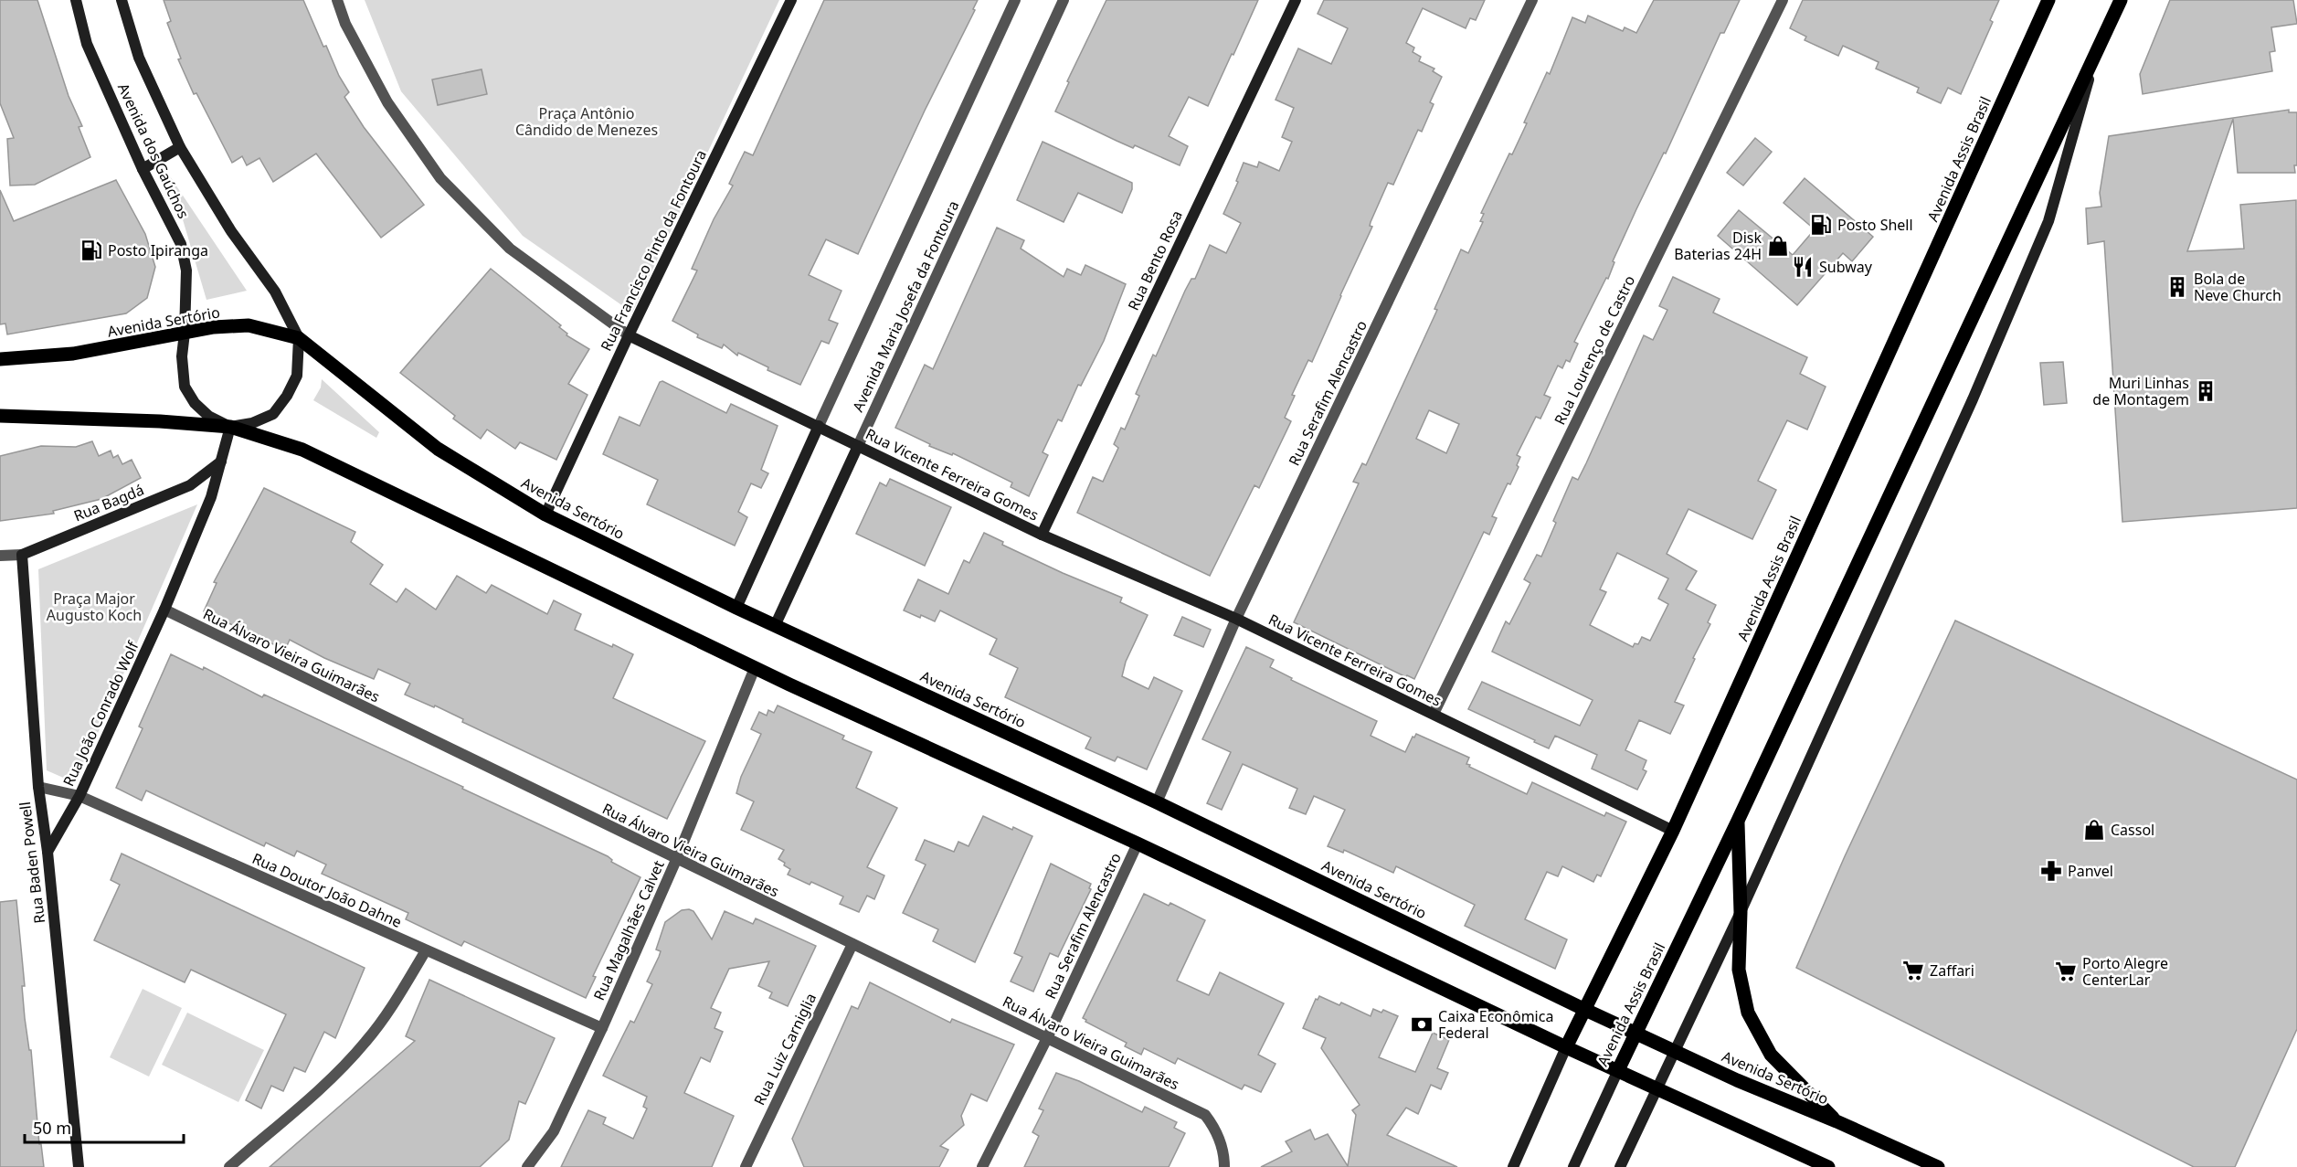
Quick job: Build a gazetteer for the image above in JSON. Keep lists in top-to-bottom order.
{
  "streets": {
    "main road": ["Avenida Assis Brasil", "Avenida Sertório"],
    "street": [
      "Avenida dos Gaúchos",
      "Rua Francisco Pinto da Fontoura",
      "Rua Bento Rosa",
      "Avenida Maria Josefa da Fontoura",
      "Rua Lourenço de Castro",
      "Rua Serafim Alencastro",
      "Rua Vicente Ferreira Gomes",
      "Rua Bagdá",
      "Rua Álvaro Vieira Guimarães",
      "Rua João Conrado Wolf",
      "Rua Baden Powell",
      "Rua Doutor João Dahne",
      "Rua Magalhães Calvet",
      "Rua Luiz Carniglia"
    ]
  },
  "crossings": [
    ["Avenida dos Gaúchos", "Avenida Sertório"],
    ["Avenida dos Gaúchos", "Rua João Conrado Wolf"],
    ["Avenida Assis Brasil", "Avenida Sertório"],
    ["Avenida Assis Brasil", "Rua Vicente Ferreira Gomes"],
    ["Rua Francisco Pinto da Fontoura", "Avenida Sertório"],
    ["Rua Francisco Pinto da Fontoura", "Rua Vicente Ferreira Gomes"],
    ["Rua Bento Rosa", "Rua Vicente Ferreira Gomes"],
    ["Avenida Maria Josefa da Fontoura", "Avenida Sertório"],
    ["Avenida Maria Josefa da Fontoura", "Rua Vicente Ferreira Gomes"],
    ["Avenida Sertório", "Rua Serafim Alencastro"],
    ["Avenida Sertório", "Rua João Conrado Wolf"],
    ["Rua Lourenço de Castro", "Rua Vicente Ferreira Gomes"],
    ["Rua Serafim Alencastro", "Rua Vicente Ferreira Gomes"],
    ["Rua Serafim Alencastro", "Rua Álvaro Vieira Guimarães"],
    ["Rua Bagdá", "Rua João Conrado Wolf"],
    ["Rua Bagdá", "Rua Baden Powell"],
    ["Rua Álvaro Vieira Guimarães", "Rua João Conrado Wolf"],
    ["Rua Álvaro Vieira Guimarães", "Rua Magalhães Calvet"],
    ["Rua Álvaro Vieira Guimarães", "Rua Luiz Carniglia"],
    ["Rua João Conrado Wolf", "Rua Baden Powell"],
    ["Rua João Conrado Wolf", "Rua Doutor João Dahne"],
    ["Rua Baden Powell", "Rua Doutor João Dahne"],
    ["Rua Doutor João Dahne", "Rua Magalhães Calvet"]
  ],
  "parks": ["Praça Antônio Cândido de Menezes", "Praça Major Augusto Koch"],
  "places": {
    "fuel station": ["Posto Shell", "Posto Ipiranga"],
    "shop": ["Disk Baterias 24H", "Cassol"],
    "restaurant": ["Subway"],
    "building": ["Bola de Neve Church", "Muri Linhas de Montagem"],
    "pharmacy": ["Panvel"],
    "supermarket": ["Zaffari", "Porto Alegre CenterLar"],
    "bank": ["Caixa Econômica Federal"]
  },
  "scale_bar": "50 m"
}
